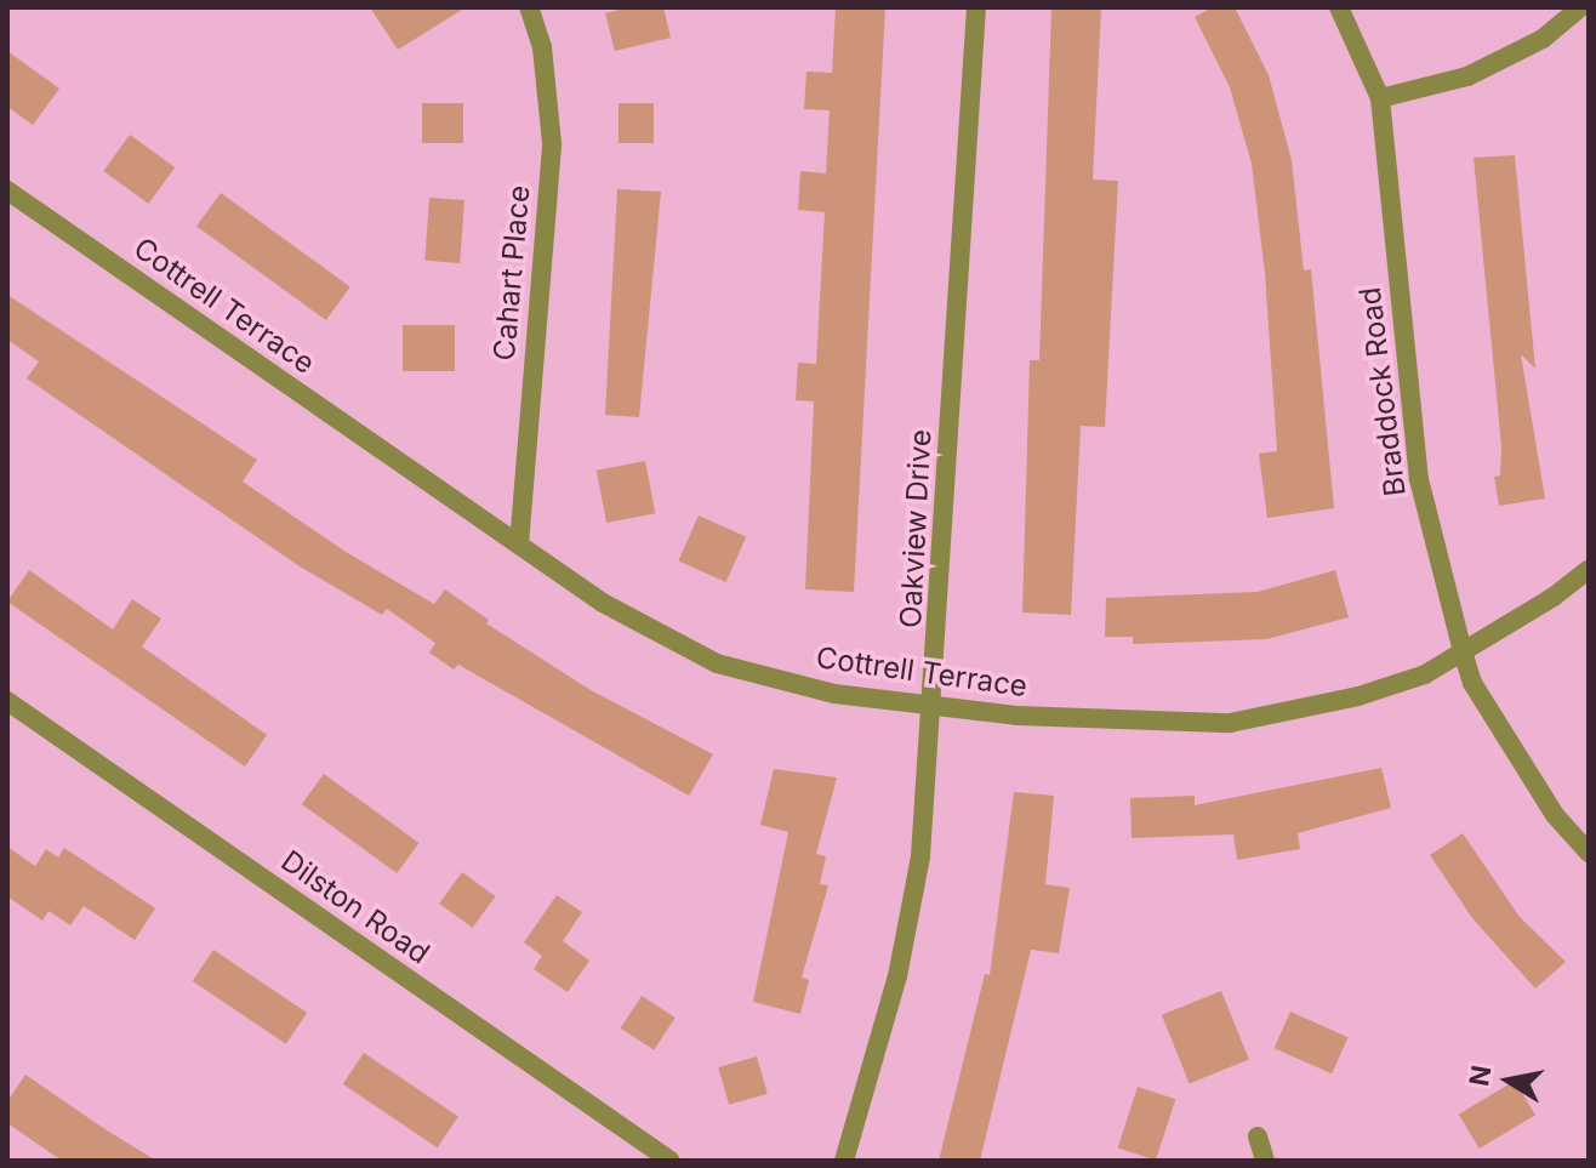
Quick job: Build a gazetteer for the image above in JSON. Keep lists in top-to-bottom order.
{
  "streets": {
    "street": [
      "Cahart Place",
      "Cottrell Terrace",
      "Braddock Road",
      "Oakview Drive",
      "Dilston Road"
    ]
  },
  "crossings": [
    ["Cahart Place", "Cottrell Terrace"],
    ["Cottrell Terrace", "Braddock Road"],
    ["Cottrell Terrace", "Oakview Drive"]
  ],
  "north": "left"
}
